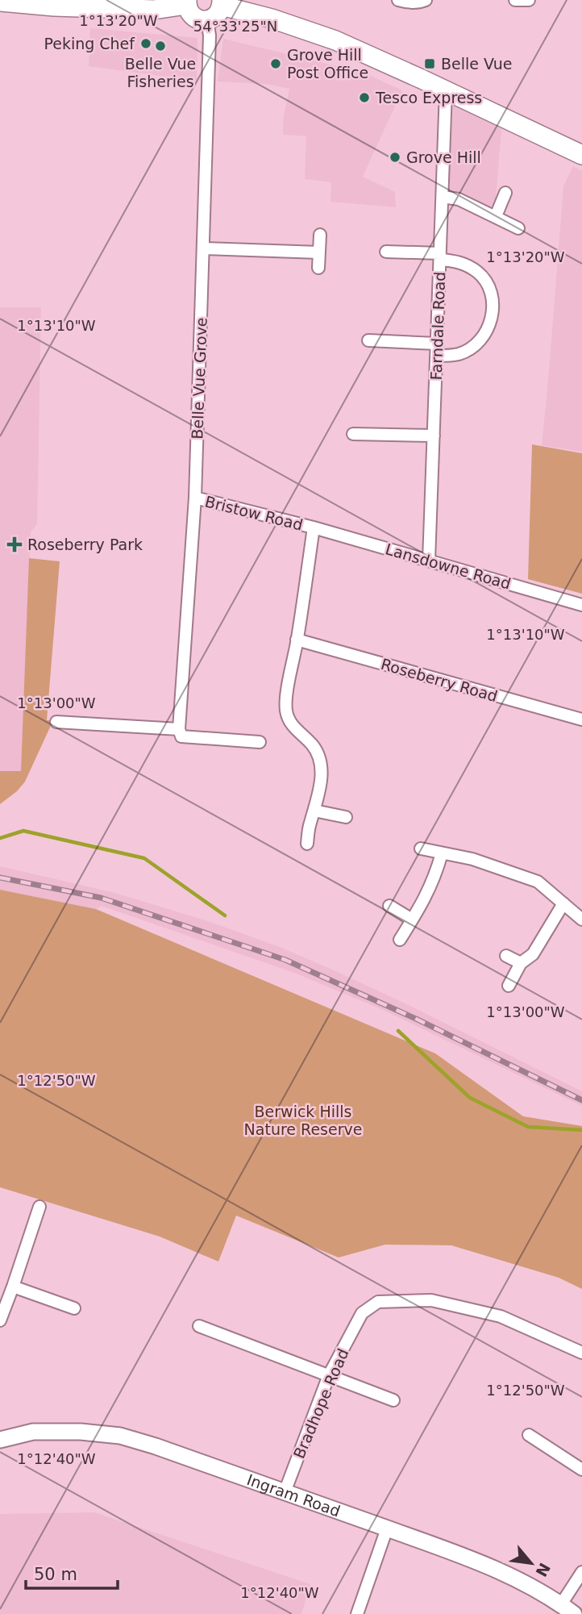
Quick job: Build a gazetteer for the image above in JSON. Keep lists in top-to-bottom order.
{
  "streets": {
    "street": [
      "Farndale Road",
      "Belle Vue Grove",
      "Bristow Road",
      "Lansdowne Road",
      "Roseberry Road",
      "Bradhope Road",
      "Ingram Road"
    ]
  },
  "crossings": [
    ["Farndale Road", "Lansdowne Road"],
    ["Belle Vue Grove", "Bristow Road"],
    ["Bristow Road", "Lansdowne Road"],
    ["Bradhope Road", "Ingram Road"]
  ],
  "parks": ["Berwick Hills Nature Reserve"],
  "places": {
    "other": [
      "Peking Chef",
      "Belle Vue Fisheries",
      "Grove Hill Post Office",
      "Tesco Express",
      "Grove Hill"
    ],
    "transit": ["Belle Vue"],
    "health": ["Roseberry Park"]
  },
  "scale_bar": "50 m",
  "north": "bottom right",
  "coordinates": [
    "1°13'20\"W",
    "54°33'25\"N",
    "1°13'10\"W",
    "1°13'00\"W",
    "1°12'50\"W",
    "1°12'40\"W"
  ]
}
